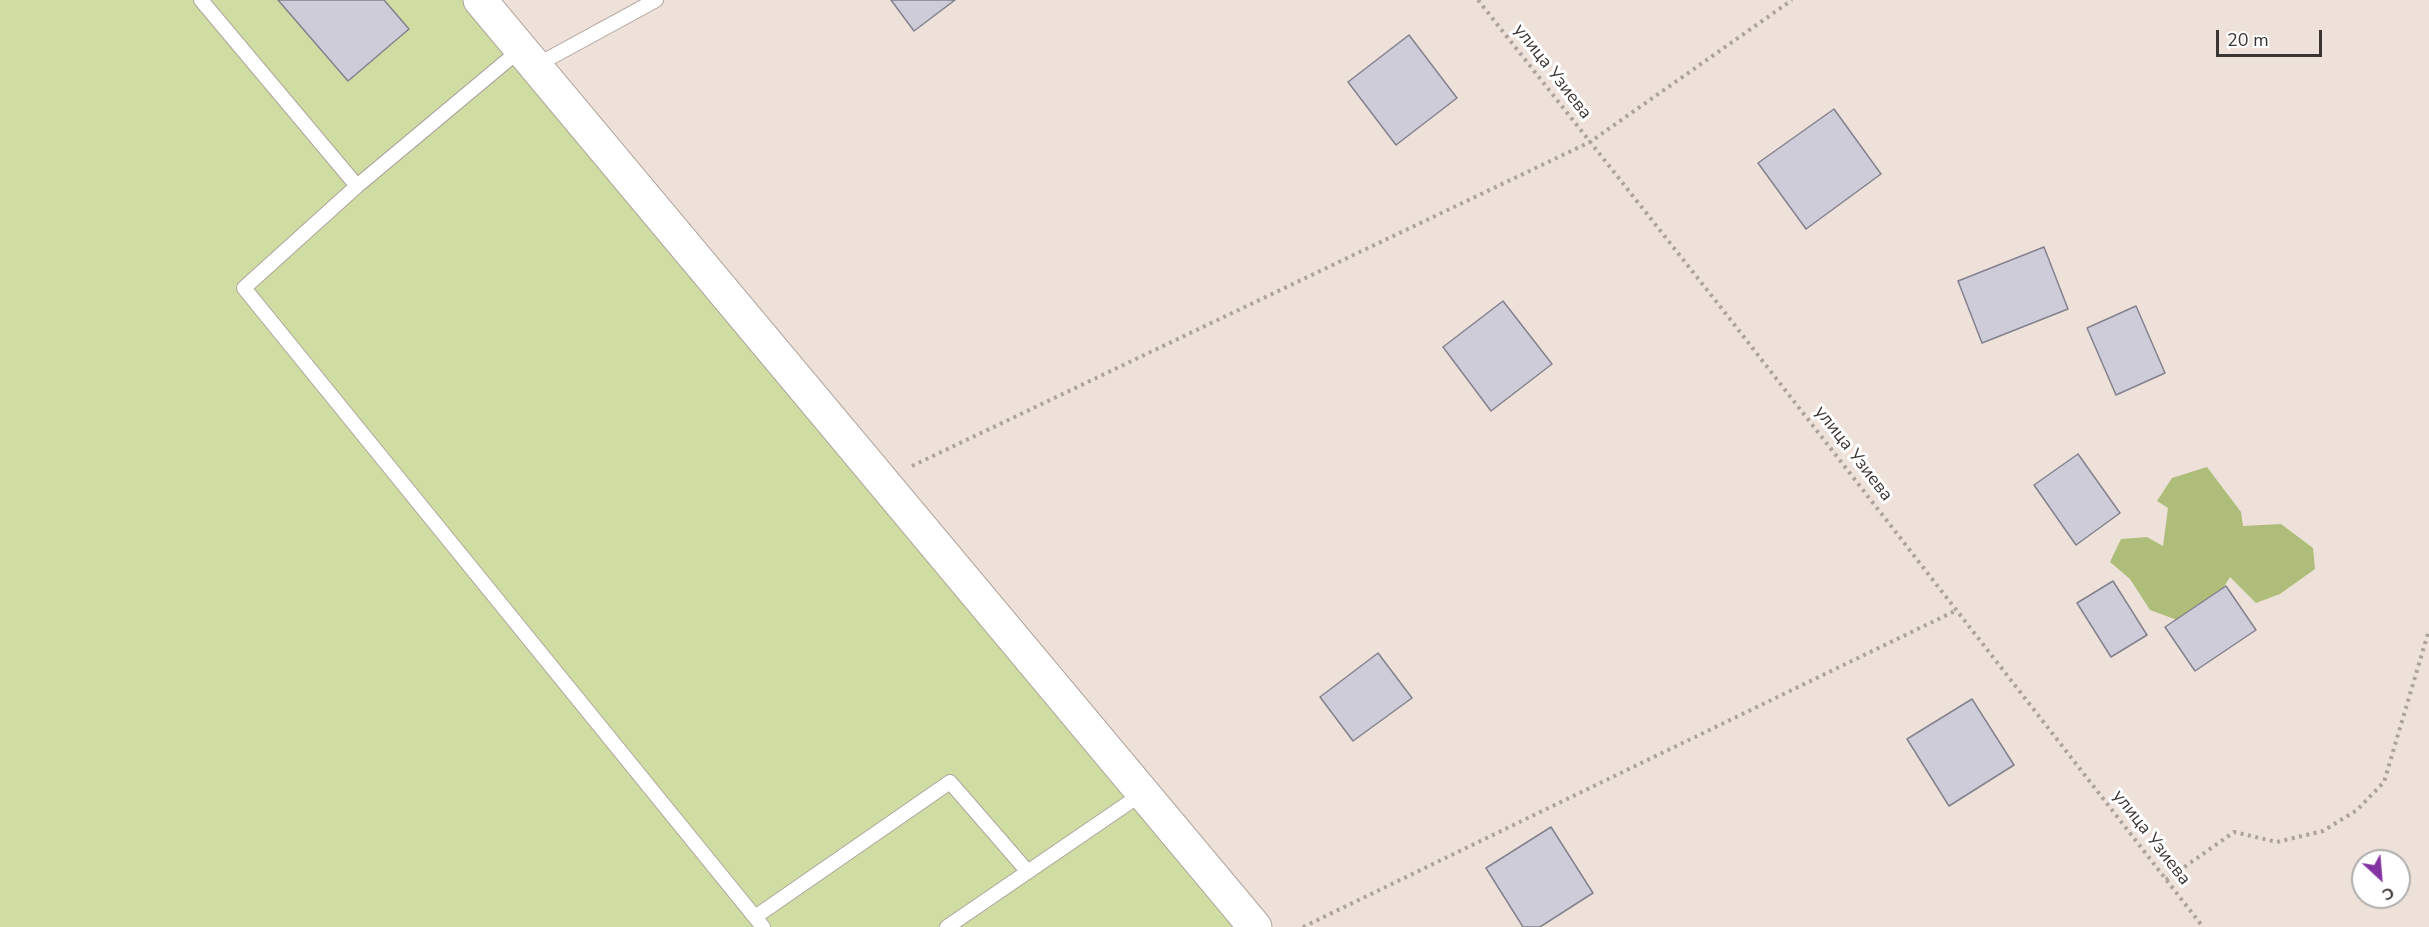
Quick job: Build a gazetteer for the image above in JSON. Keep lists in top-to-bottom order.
{
  "streets": {
    "path": ["улица Узиева"]
  },
  "scale_bar": "20 m",
  "north": "bottom right"
}
